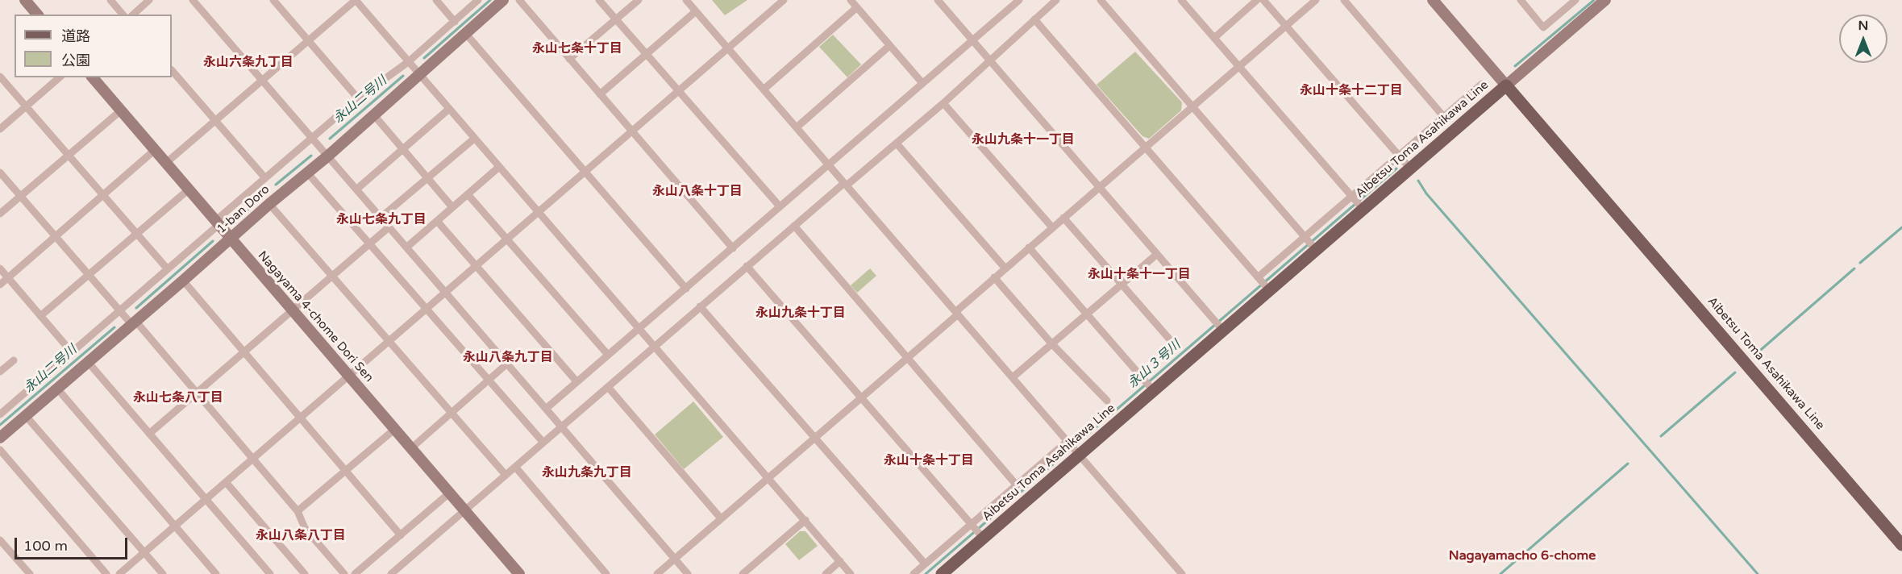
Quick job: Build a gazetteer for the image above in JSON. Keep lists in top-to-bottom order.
{
  "streets": {
    "main road": ["Aibetsu Toma Asahikawa Line"],
    "street": ["1-ban Doro", "Nagayama 4-chome Dori Sen"]
  },
  "crossings": [
    ["1-ban Doro", "Nagayama 4-chome Dori Sen"]
  ],
  "districts": [
    "永山七条十丁目",
    "永山六条九丁目",
    "永山十条十二丁目",
    "永山九条十一丁目",
    "永山八条十丁目",
    "永山七条九丁目",
    "永山十条十一丁目",
    "永山九条十丁目",
    "永山八条九丁目",
    "永山七条八丁目",
    "永山十条十丁目",
    "永山九条九丁目",
    "永山八条八丁目",
    "Nagayamacho 6-chome"
  ],
  "water": ["永山二号川", "永山３号川"],
  "legend": ["道路", "公園"],
  "scale_bar": "100 m",
  "north": "top"
}
